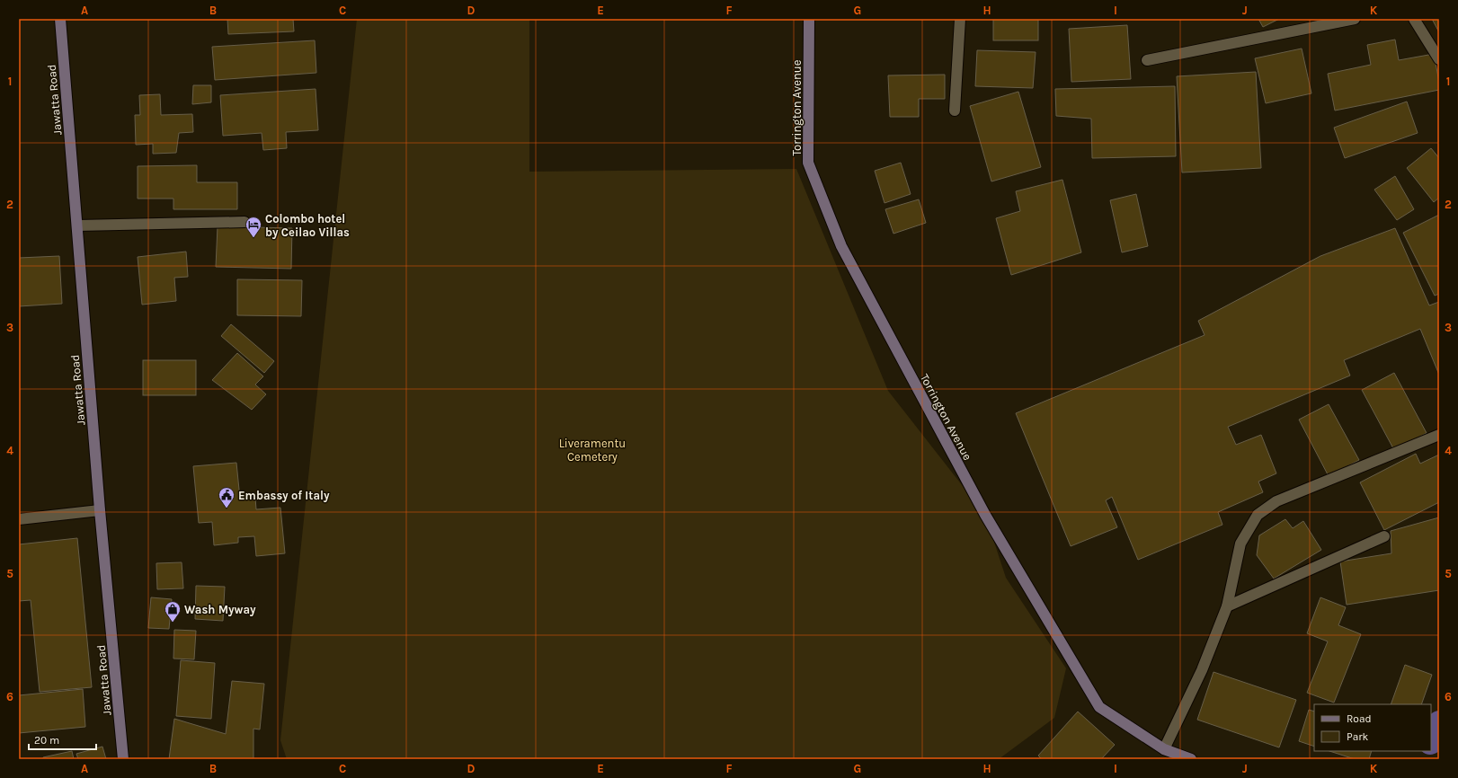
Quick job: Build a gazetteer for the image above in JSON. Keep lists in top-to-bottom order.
{
  "streets": {
    "main road": ["Jawatta Road", "Torrington Avenue"]
  },
  "parks": ["Liveramentu Cemetery"],
  "places": {
    "hotel": ["Colombo hotel by Ceilao Villas"],
    "public building": ["Embassy of Italy"],
    "shop": ["Wash Myway"]
  },
  "legend": ["Road", "Park"],
  "scale_bar": "20 m",
  "grid": {
    "columns": [
      "A",
      "B",
      "C",
      "D",
      "E",
      "F",
      "G",
      "H",
      "I",
      "J",
      "K"
    ],
    "rows": [
      "1",
      "2",
      "3",
      "4",
      "5",
      "6"
    ]
  }
}
